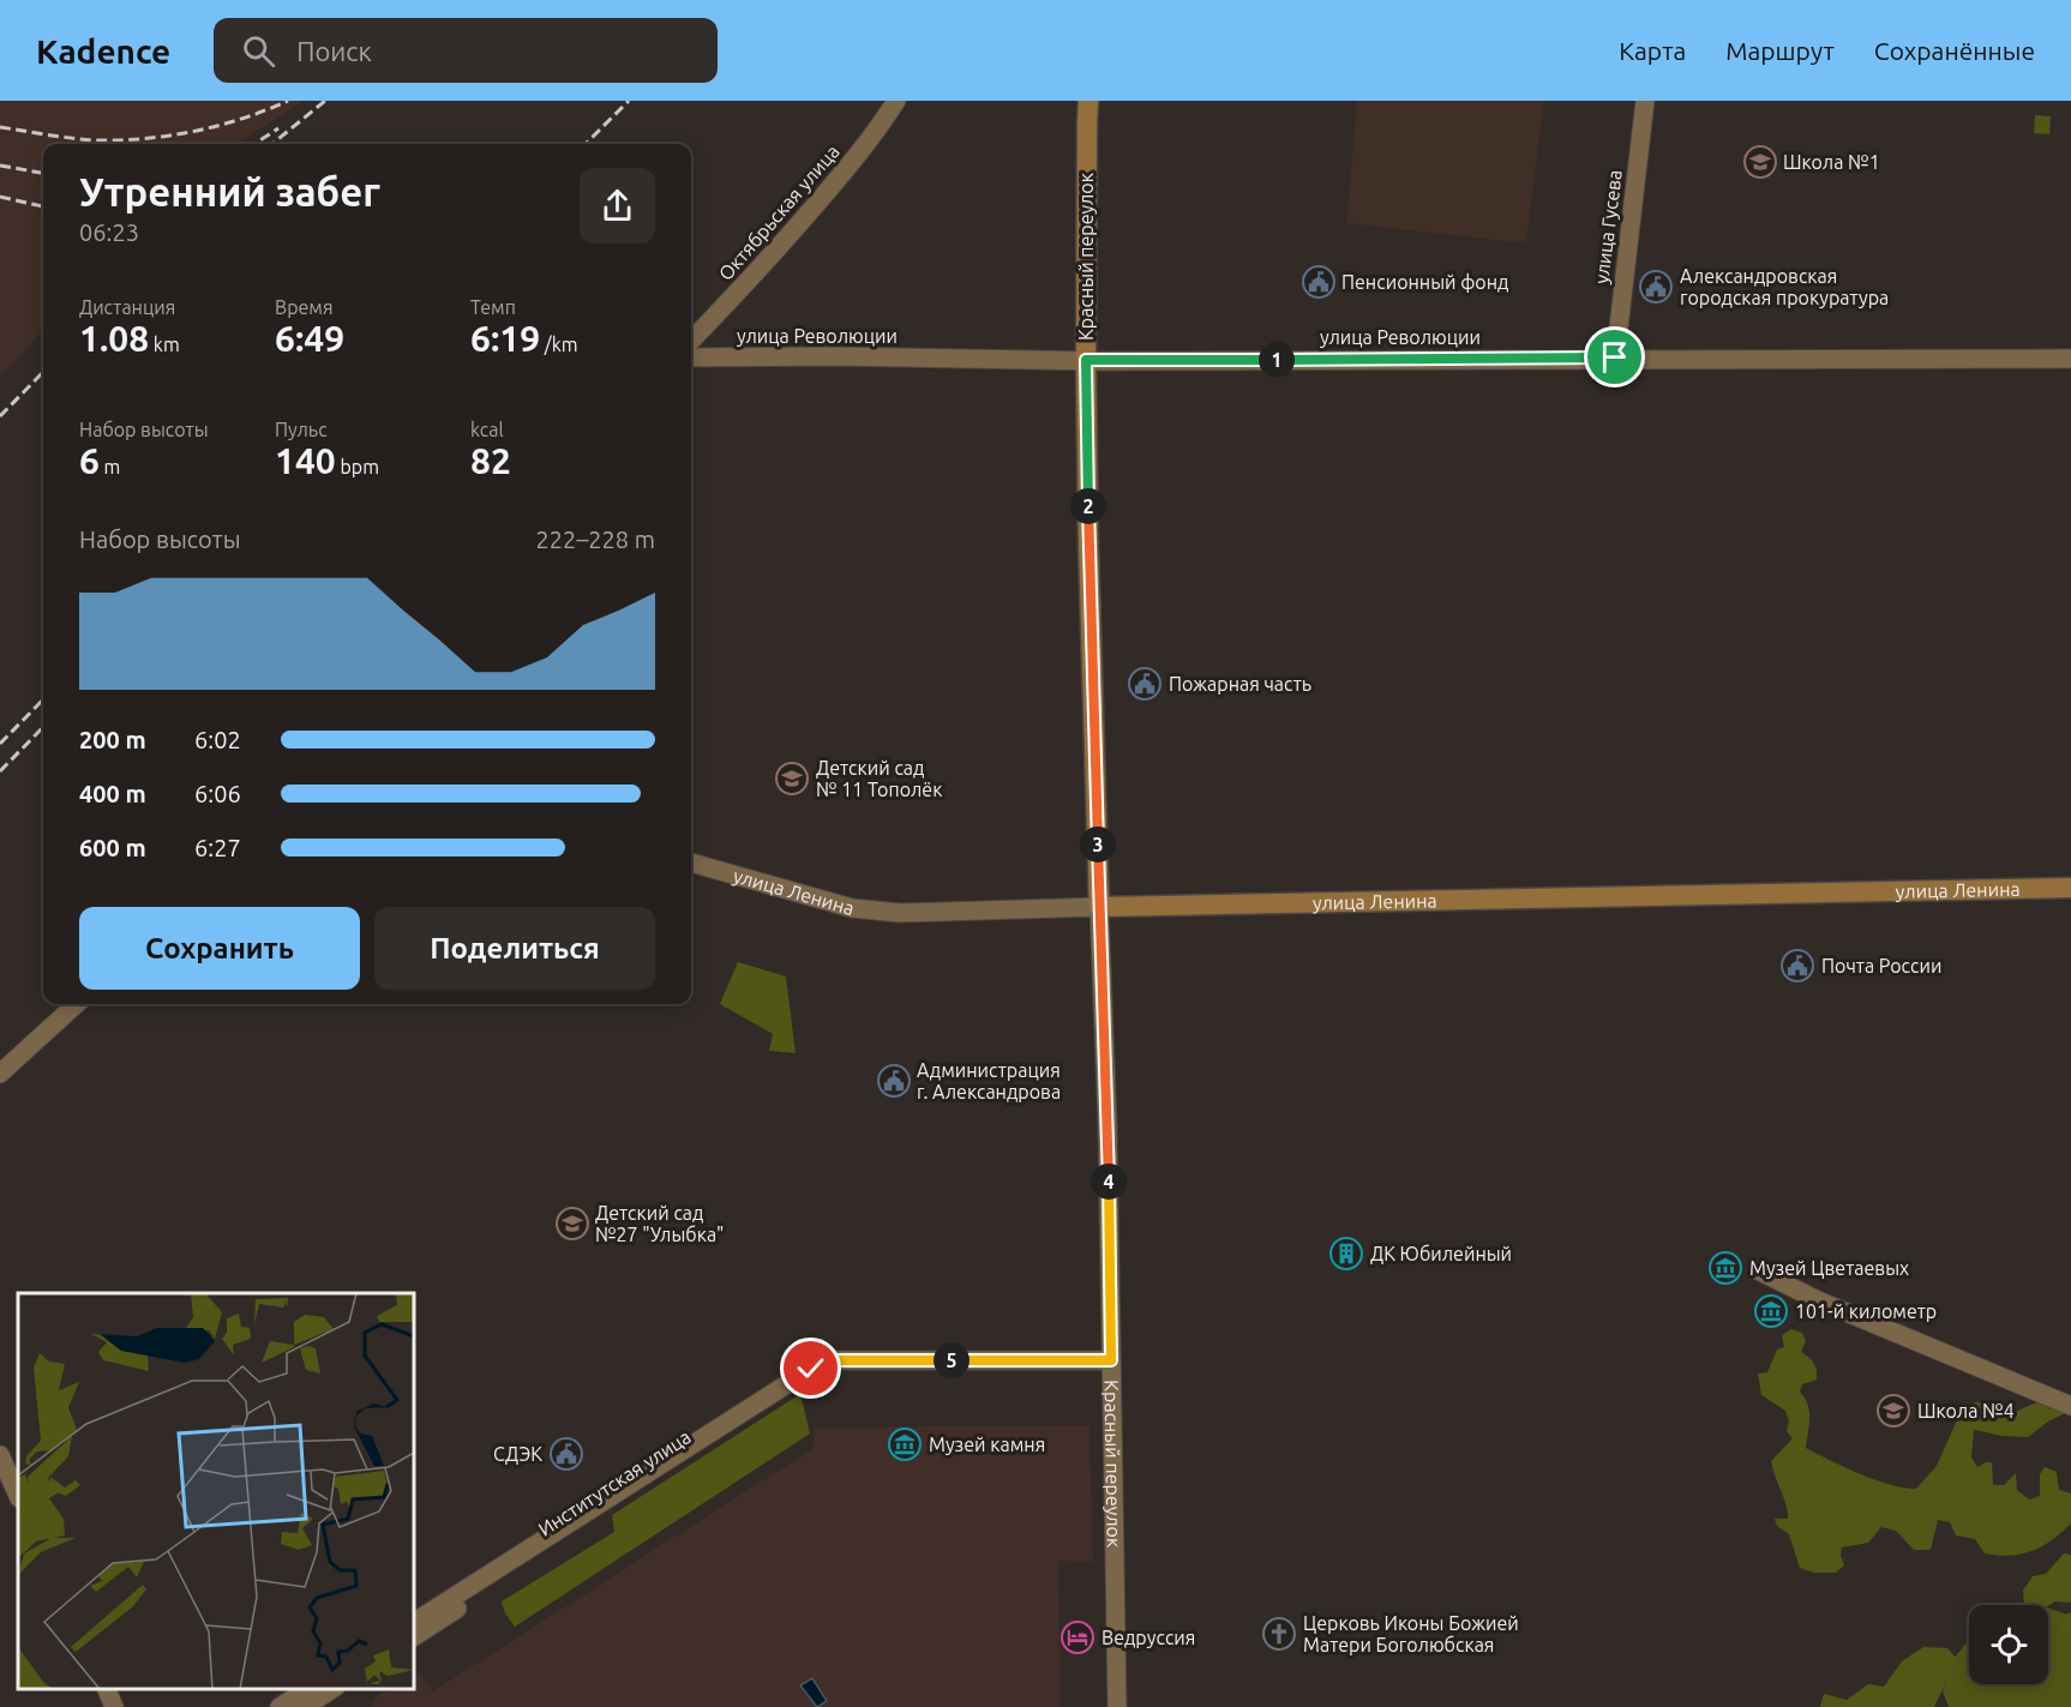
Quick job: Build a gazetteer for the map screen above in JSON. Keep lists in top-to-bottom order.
{
  "streets": {
    "main road": [
      "Октябрьская улица",
      "улица Гусева",
      "Красный переулок",
      "улица Революции",
      "улица Ленина",
      "Институтская улица"
    ]
  },
  "crossings": [
    ["улица Гусева", "улица Революции"],
    ["Красный переулок", "улица Революции"],
    ["Красный переулок", "улица Ленина"],
    ["Красный переулок", "Институтская улица"]
  ],
  "places": {
    "school or university": [
      "Школа №1",
      "Детский сад № 11 Тополёк",
      "Детский сад №27 \"Улыбка\"",
      "Школа №4"
    ],
    "public building": [
      "Пенсионный фонд",
      "Александровская городская прокуратура",
      "Пожарная часть",
      "Почта России",
      "Администрация г. Александрова",
      "СДЭК"
    ],
    "building": ["ДК Юбилейный"],
    "museum": ["Музей Цветаевых", "101-й километр", "Музей камня"],
    "church": ["Церковь Иконы Божией Матери Боголюбская"],
    "hotel": ["Ведруссия"]
  },
  "page": {
    "header": "Kadence",
    "search": "Поиск",
    "nav": ["Карта", "Маршрут", "Сохранённые"],
    "heading": ["Утренний забег", "06:23"],
    "stats": [
      ["Дистанция", "1.08 km"],
      ["Время", "6:49"],
      ["Темп", "6:19 /km"],
      ["Набор высоты", "6 m"],
      ["Пульс", "140 bpm"],
      ["kcal", "82"]
    ],
    "pins": [
      "1",
      "2",
      "3",
      "4",
      "5"
    ],
    "chart": ["Набор высоты", "222–228 m"],
    "list": [
      {
        "name": "200 m",
        "note": "6:02"
      },
      {
        "name": "400 m",
        "note": "6:06"
      },
      {
        "name": "600 m",
        "note": "6:27"
      }
    ],
    "buttons": ["Сохранить", "Поделиться"]
  }
}
